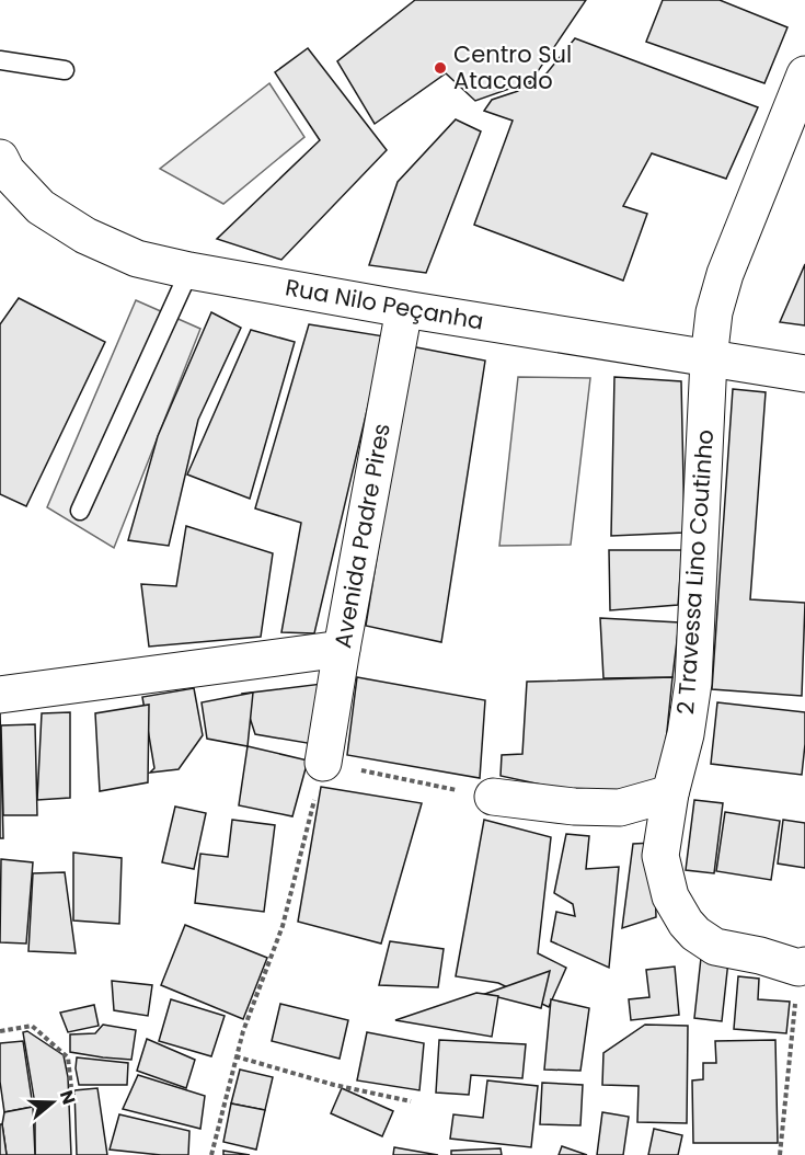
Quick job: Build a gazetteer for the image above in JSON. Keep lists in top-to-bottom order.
{
  "streets": {
    "street": ["Rua Nilo Peçanha", "Avenida Padre Pires", "2 Travessa Lino Coutinho"]
  },
  "crossings": [
    ["Rua Nilo Peçanha", "Avenida Padre Pires"],
    ["Rua Nilo Peçanha", "2 Travessa Lino Coutinho"]
  ],
  "places": ["Centro Sul Atacado"],
  "north": "right"
}
